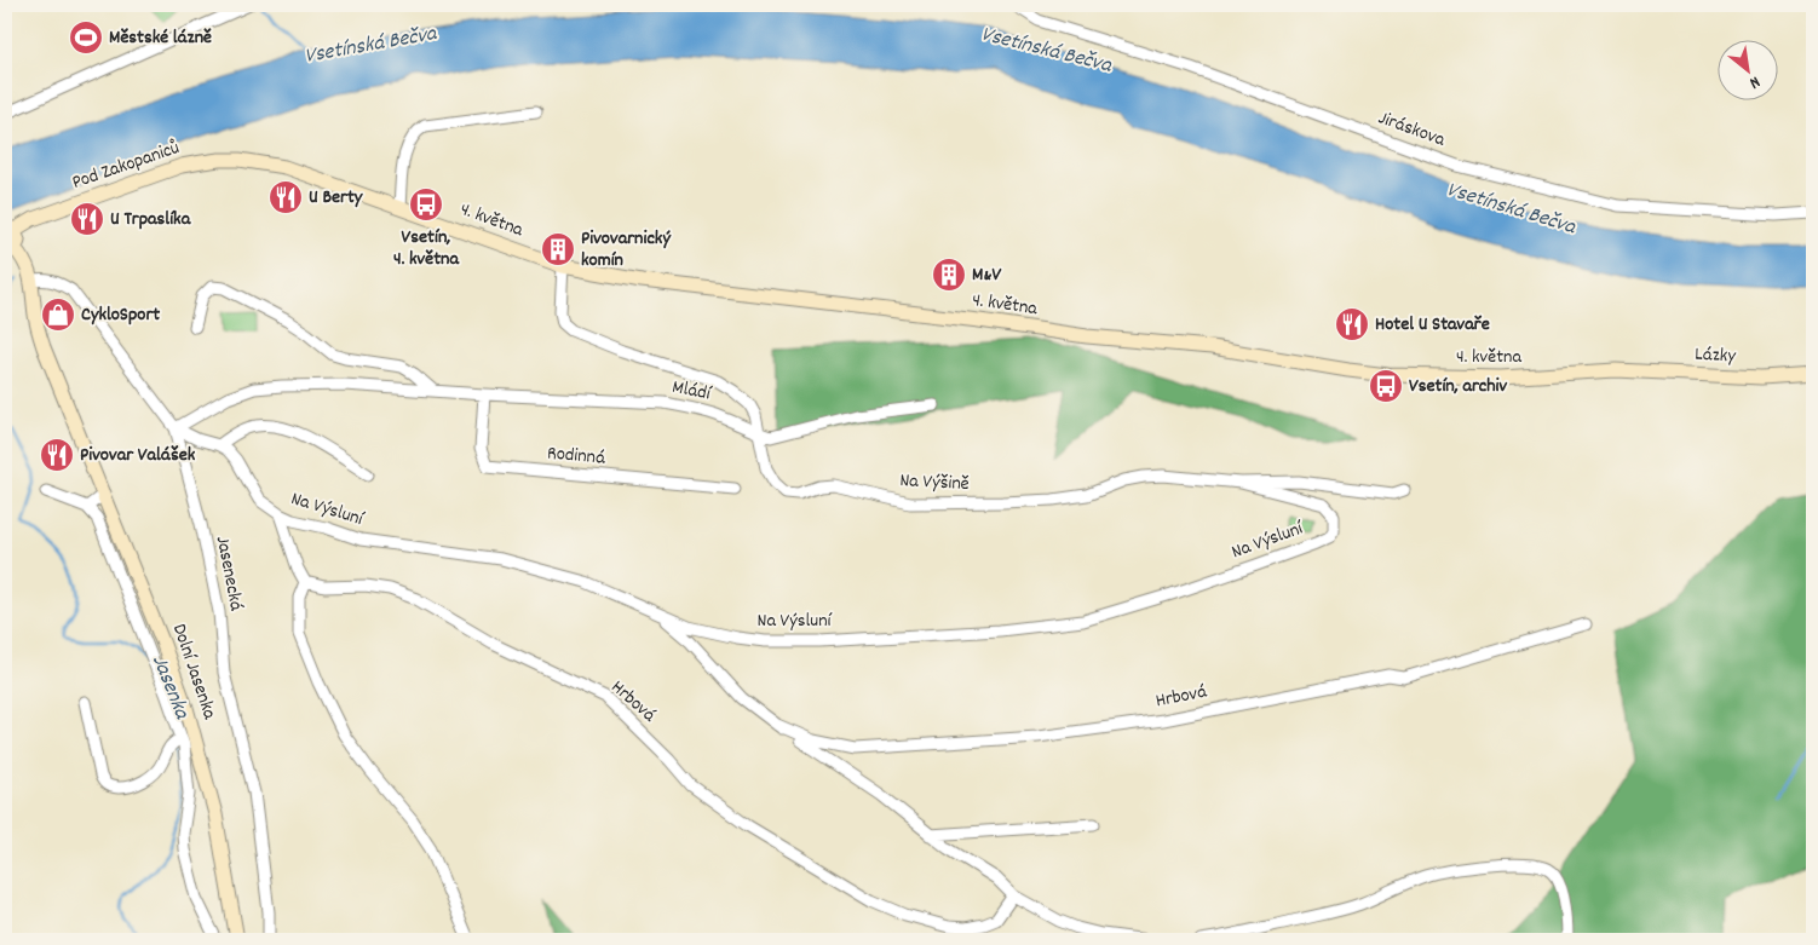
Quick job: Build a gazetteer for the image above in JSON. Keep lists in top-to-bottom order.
{
  "streets": {
    "street": [
      "Jiráskova",
      "Pod Zakopaniců",
      "4. května",
      "Lázky",
      "Mládí",
      "Rodinná",
      "Na Výšině",
      "Na Výsluní",
      "Jasenecká",
      "Dolní Jasenka",
      "Hrbová"
    ]
  },
  "crossings": [
    ["Pod Zakopaniců", "4. května"],
    ["4. května", "Lázky"],
    ["4. května", "Na Výšině"],
    ["Mládí", "Rodinná"],
    ["Mládí", "Na Výšině"],
    ["Mládí", "Na Výsluní"],
    ["Mládí", "Jasenecká"],
    ["Na Výšině", "Na Výsluní"],
    ["Na Výsluní", "Jasenecká"],
    ["Na Výsluní", "Hrbová"],
    ["Jasenecká", "Dolní Jasenka"]
  ],
  "water": ["Vsetínská Bečva", "Jasenka"],
  "places": {
    "sports": ["Městské lázně"],
    "restaurant": [
      "U Berty",
      "U Trpaslíka",
      "Hotel U Stavaře",
      "Pivovar Valášek"
    ],
    "bus stop": ["Vsetín, 4. května", "Vsetín, archiv"],
    "building": ["Pivovarnický komín", "M&V"],
    "shop": ["CykloSport"]
  },
  "north": "bottom right"
}
